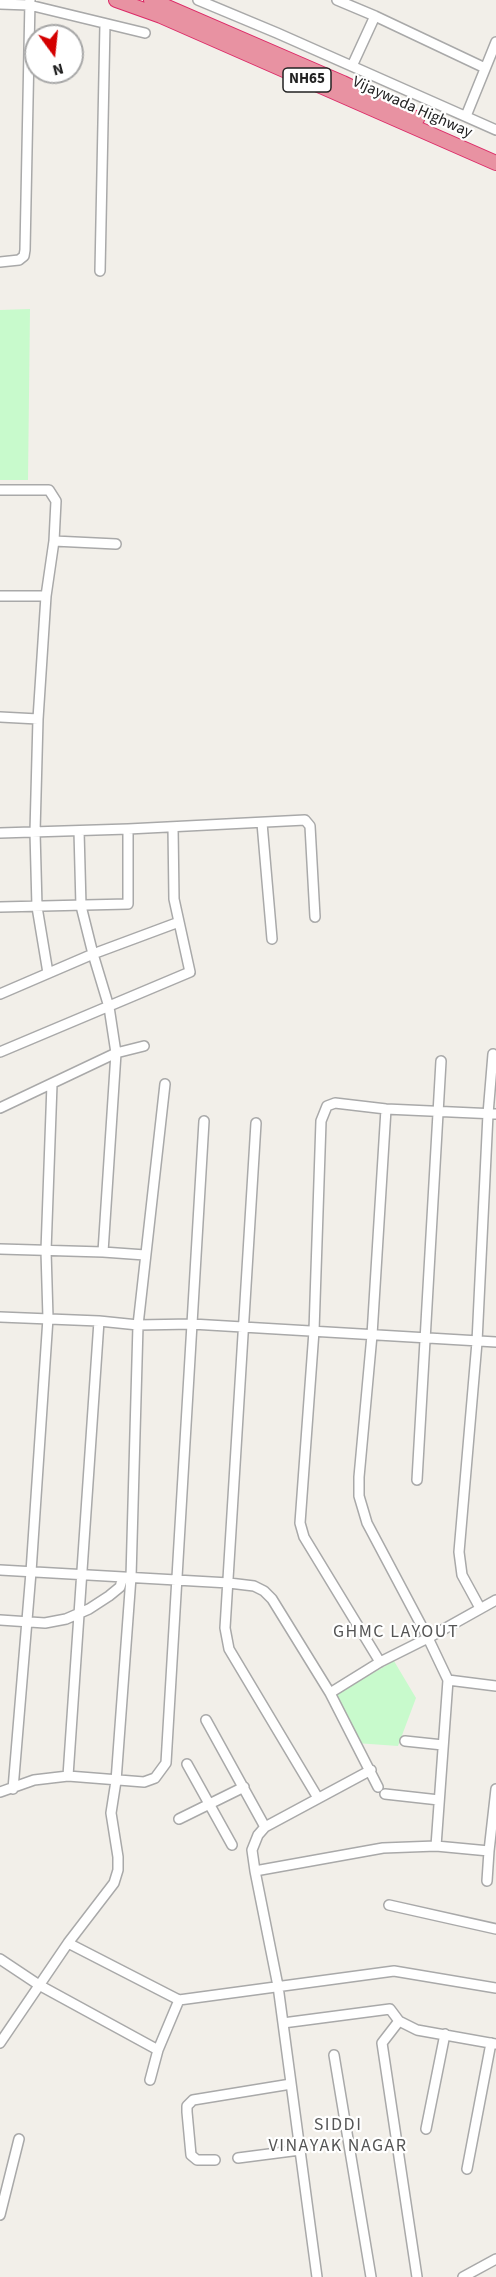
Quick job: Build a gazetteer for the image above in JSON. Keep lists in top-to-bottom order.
{
  "streets": {
    "highway": ["NH65", "Vijaywada Highway"]
  },
  "districts": ["GHMC LAYOUT", "SIDDI VINAYAK NAGAR"],
  "north": "bottom"
}
